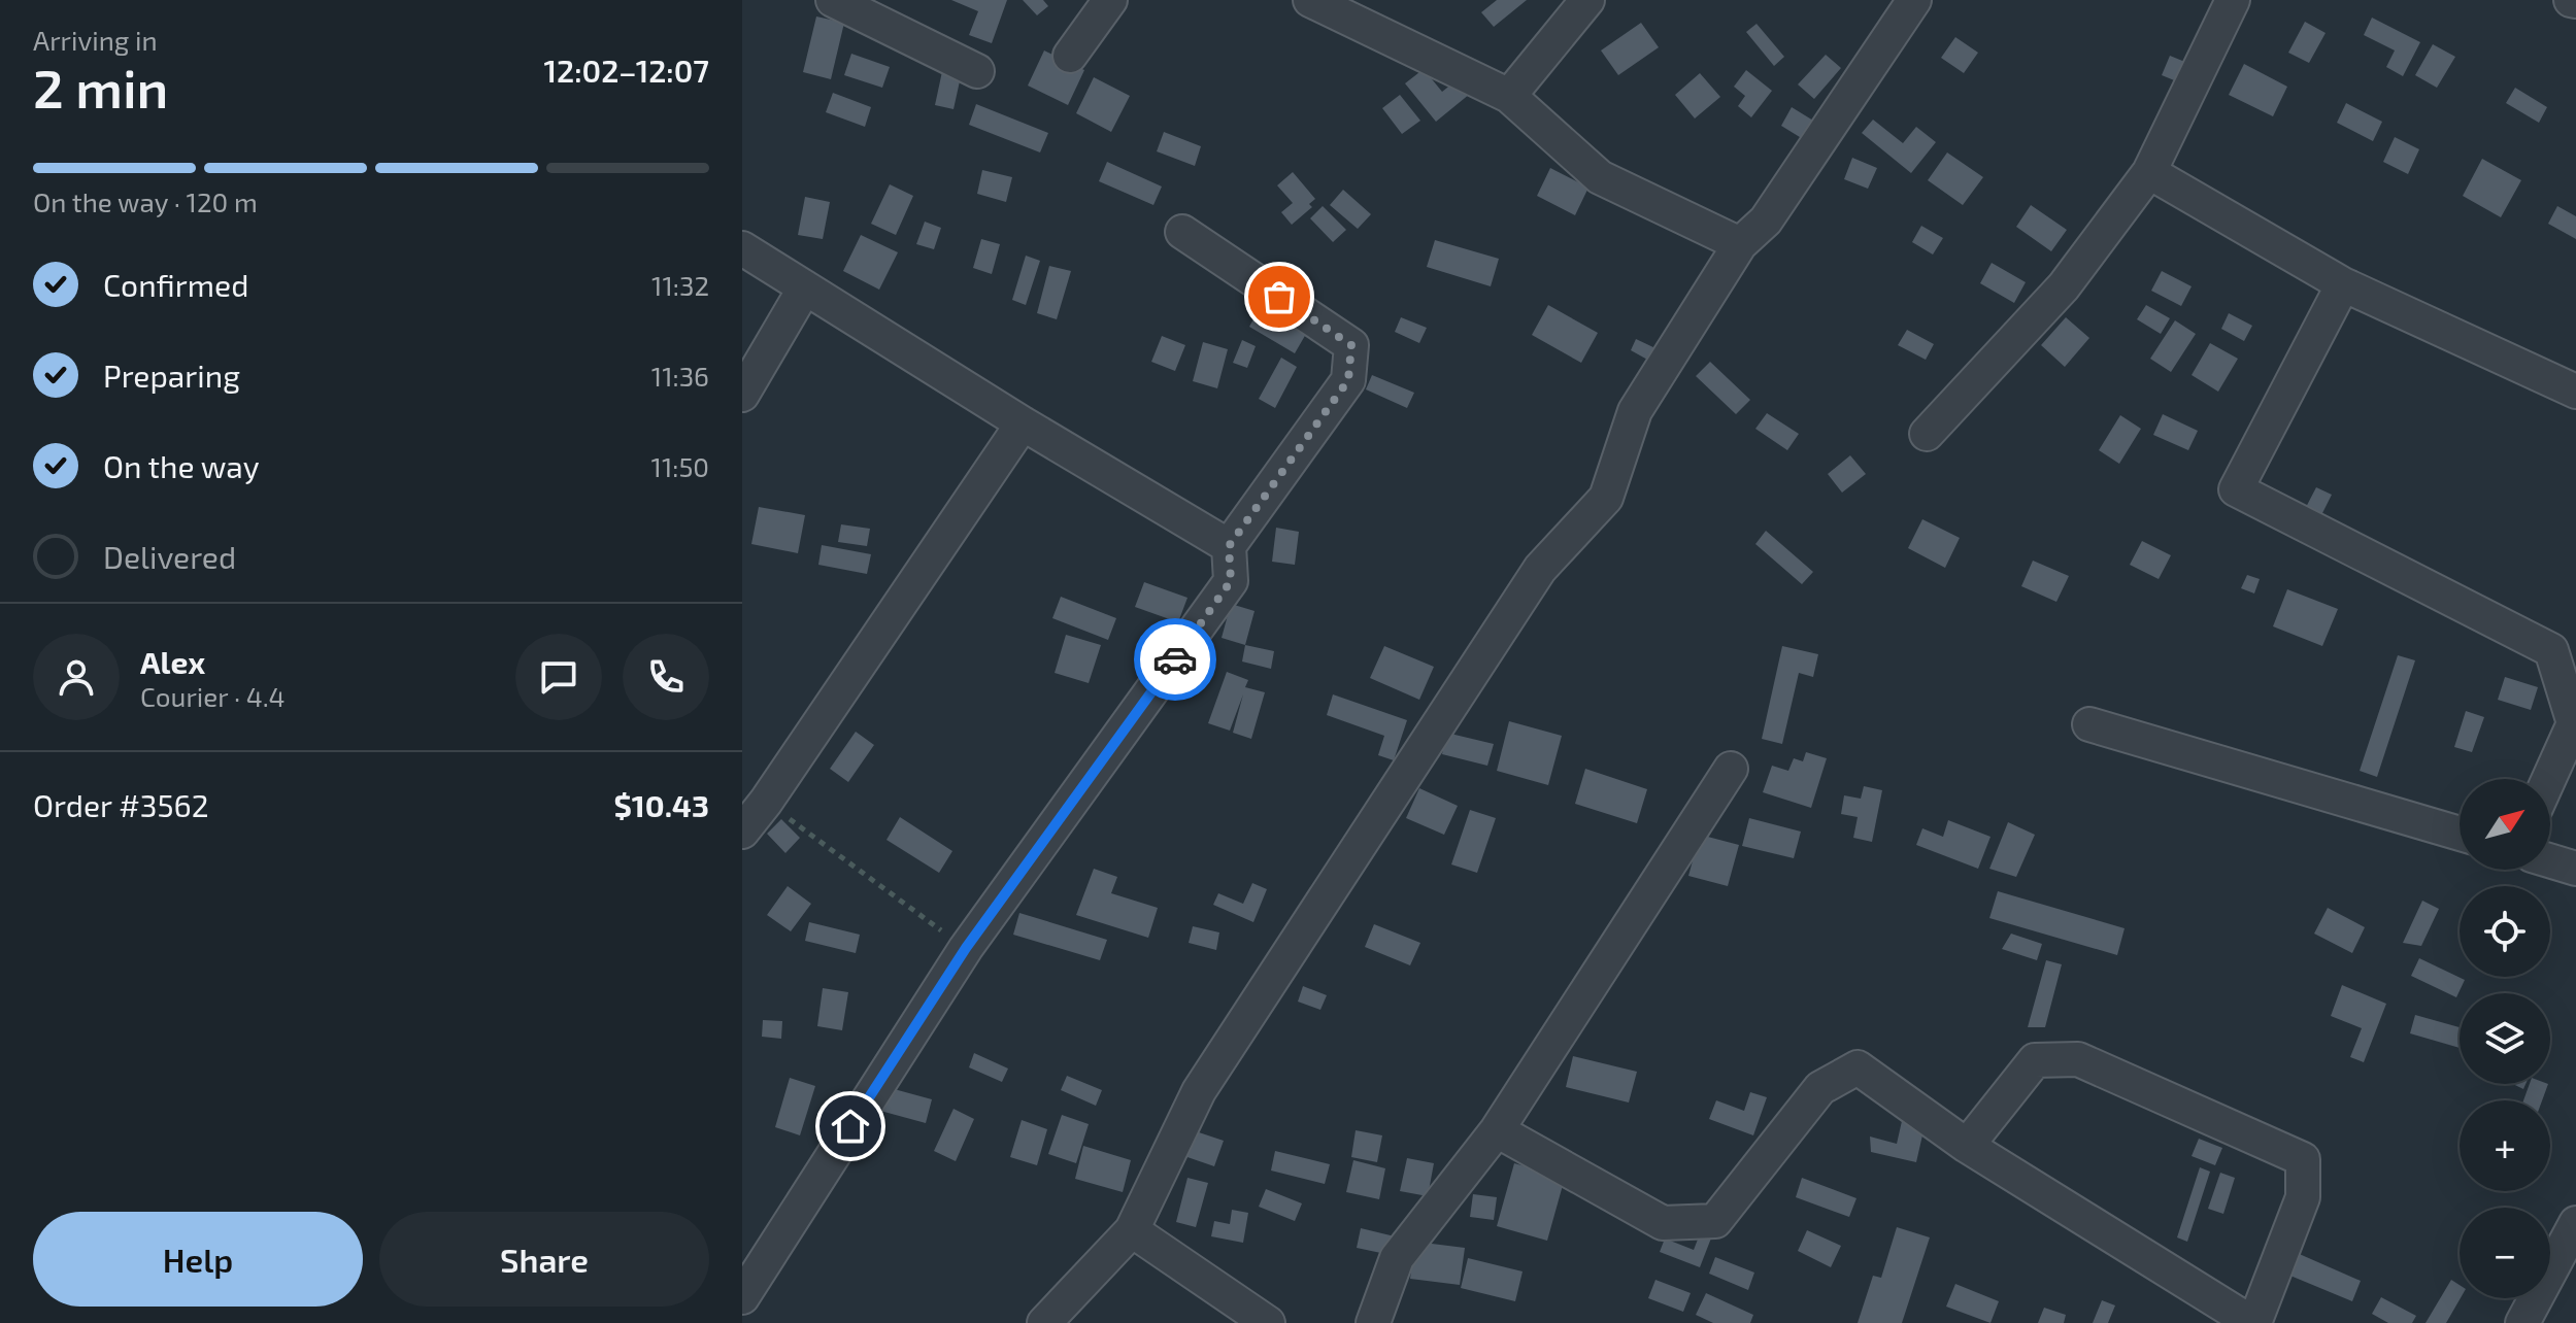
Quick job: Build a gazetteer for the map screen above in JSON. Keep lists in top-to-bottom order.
{
  "north": "top right",
  "page": {
    "heading": ["2 min", "Arriving in", "12:02–12:07"],
    "panel": [
      "Alex",
      "Courier · 4.4",
      "Order #3562",
      "$10.43"
    ],
    "bar": "On the way · 120 m",
    "list": [
      ["Confirmed", "11:32"],
      ["Preparing", "11:36"],
      ["On the way", "11:50"],
      "Delivered"
    ],
    "map_buttons": ["+", "−"],
    "buttons": ["Help", "Share"]
  }
}
